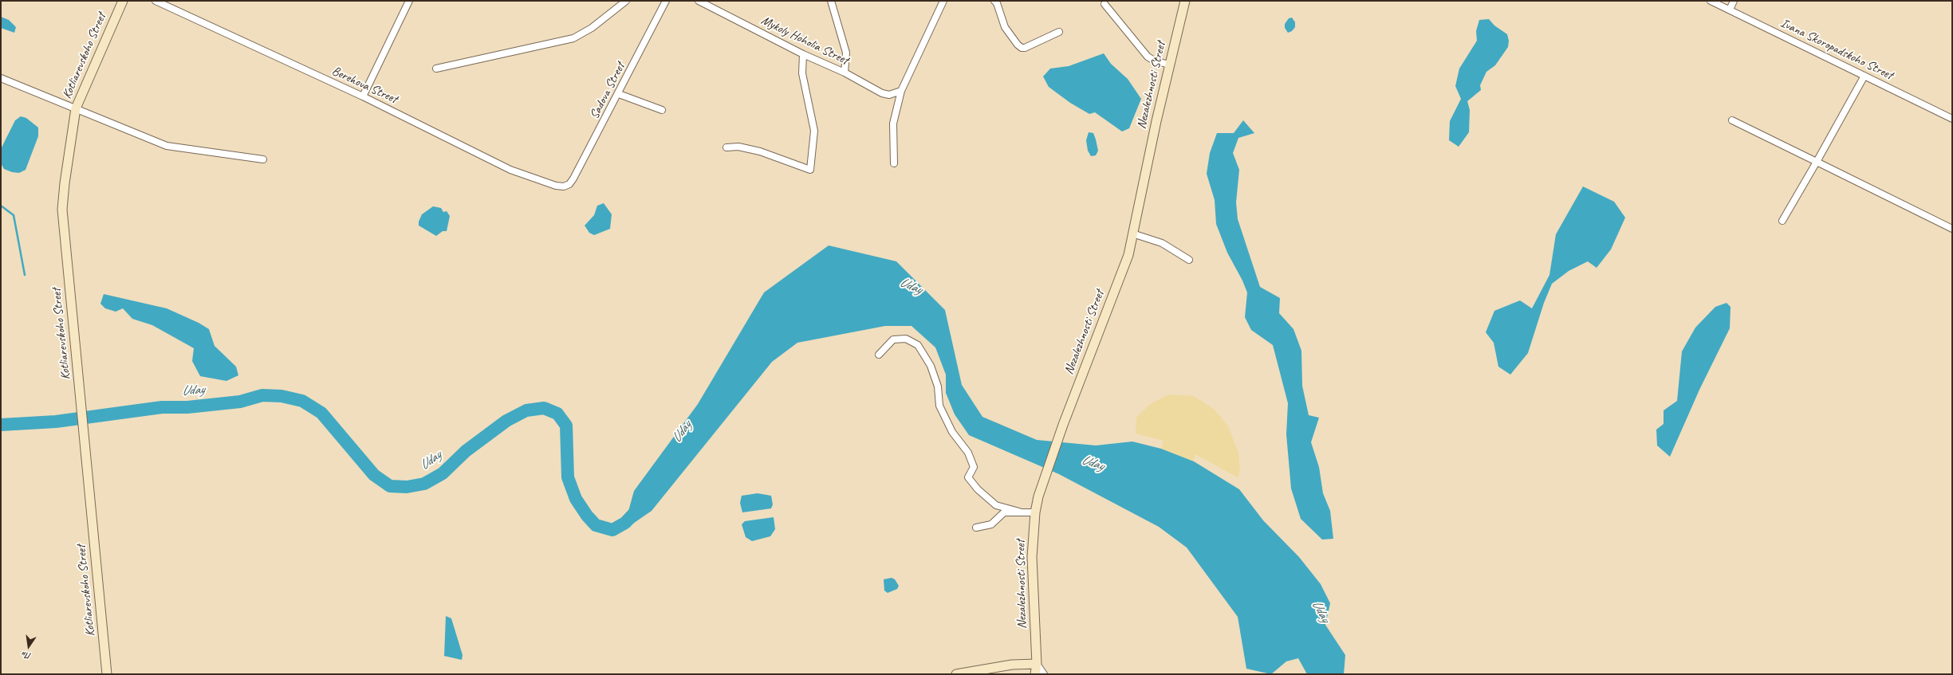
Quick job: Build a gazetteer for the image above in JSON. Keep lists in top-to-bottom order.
{
  "streets": {
    "main road": ["Kotliarevskoho Street", "Nezalezhnosti Street"],
    "street": [
      "Mykoly Hoholia Street",
      "Ivana Skoropadskoho Street",
      "Berehova Street",
      "Sadova Street"
    ]
  },
  "crossings": [
    ["Berehova Street", "Sadova Street"]
  ],
  "water": ["Uday"],
  "north": "bottom"
}
